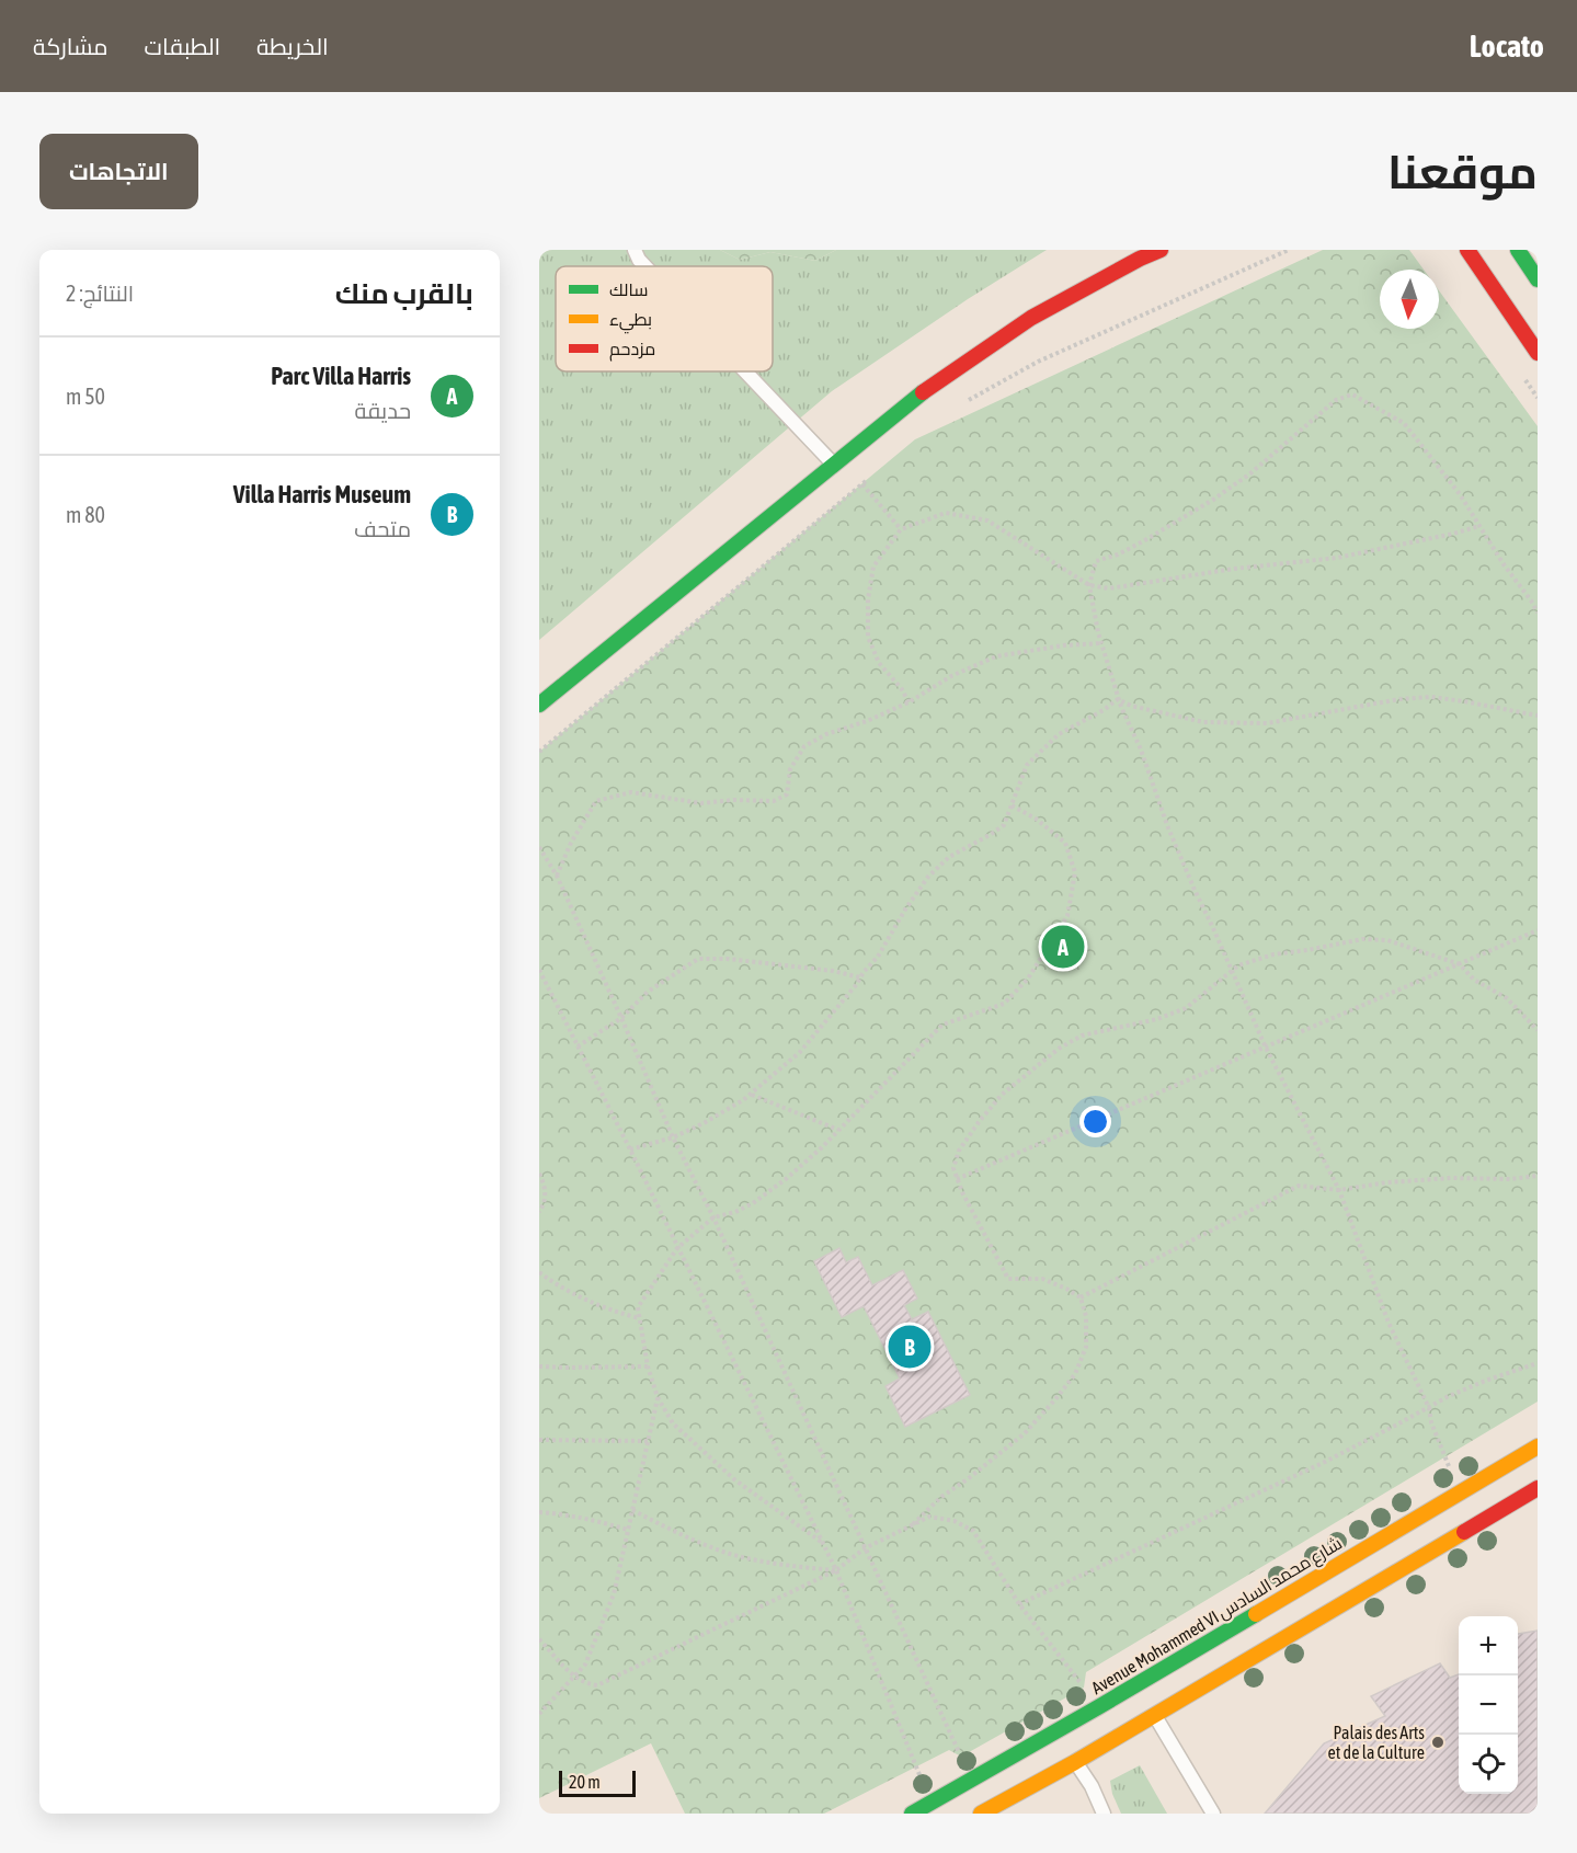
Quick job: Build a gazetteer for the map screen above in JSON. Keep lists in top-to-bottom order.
{
  "streets": {
    "main road": ["Avenue Mohammed VI شارع محمد السادس"]
  },
  "places": ["Palais des Arts et de la Culture"],
  "legend": ["سالك", "بطيء", "مزدحم"],
  "scale_bar": "20 m",
  "north": "bottom",
  "page": {
    "header": "Locato",
    "nav": ["الخريطة", "الطبقات", "مشاركة"],
    "title": "موقعنا",
    "buttons": "الاتجاهات",
    "heading": ["بالقرب منك", "النتائج: 2"],
    "list": [
      {
        "mark": "A",
        "name": "Parc Villa Harris",
        "note": "حديقة",
        "value": "50 m"
      },
      {
        "mark": "B",
        "name": "Villa Harris Museum",
        "note": "متحف",
        "value": "80 m"
      }
    ],
    "pins": ["A", "B"],
    "map_buttons": ["+", "−"],
    "scale": "20 m"
  }
}
